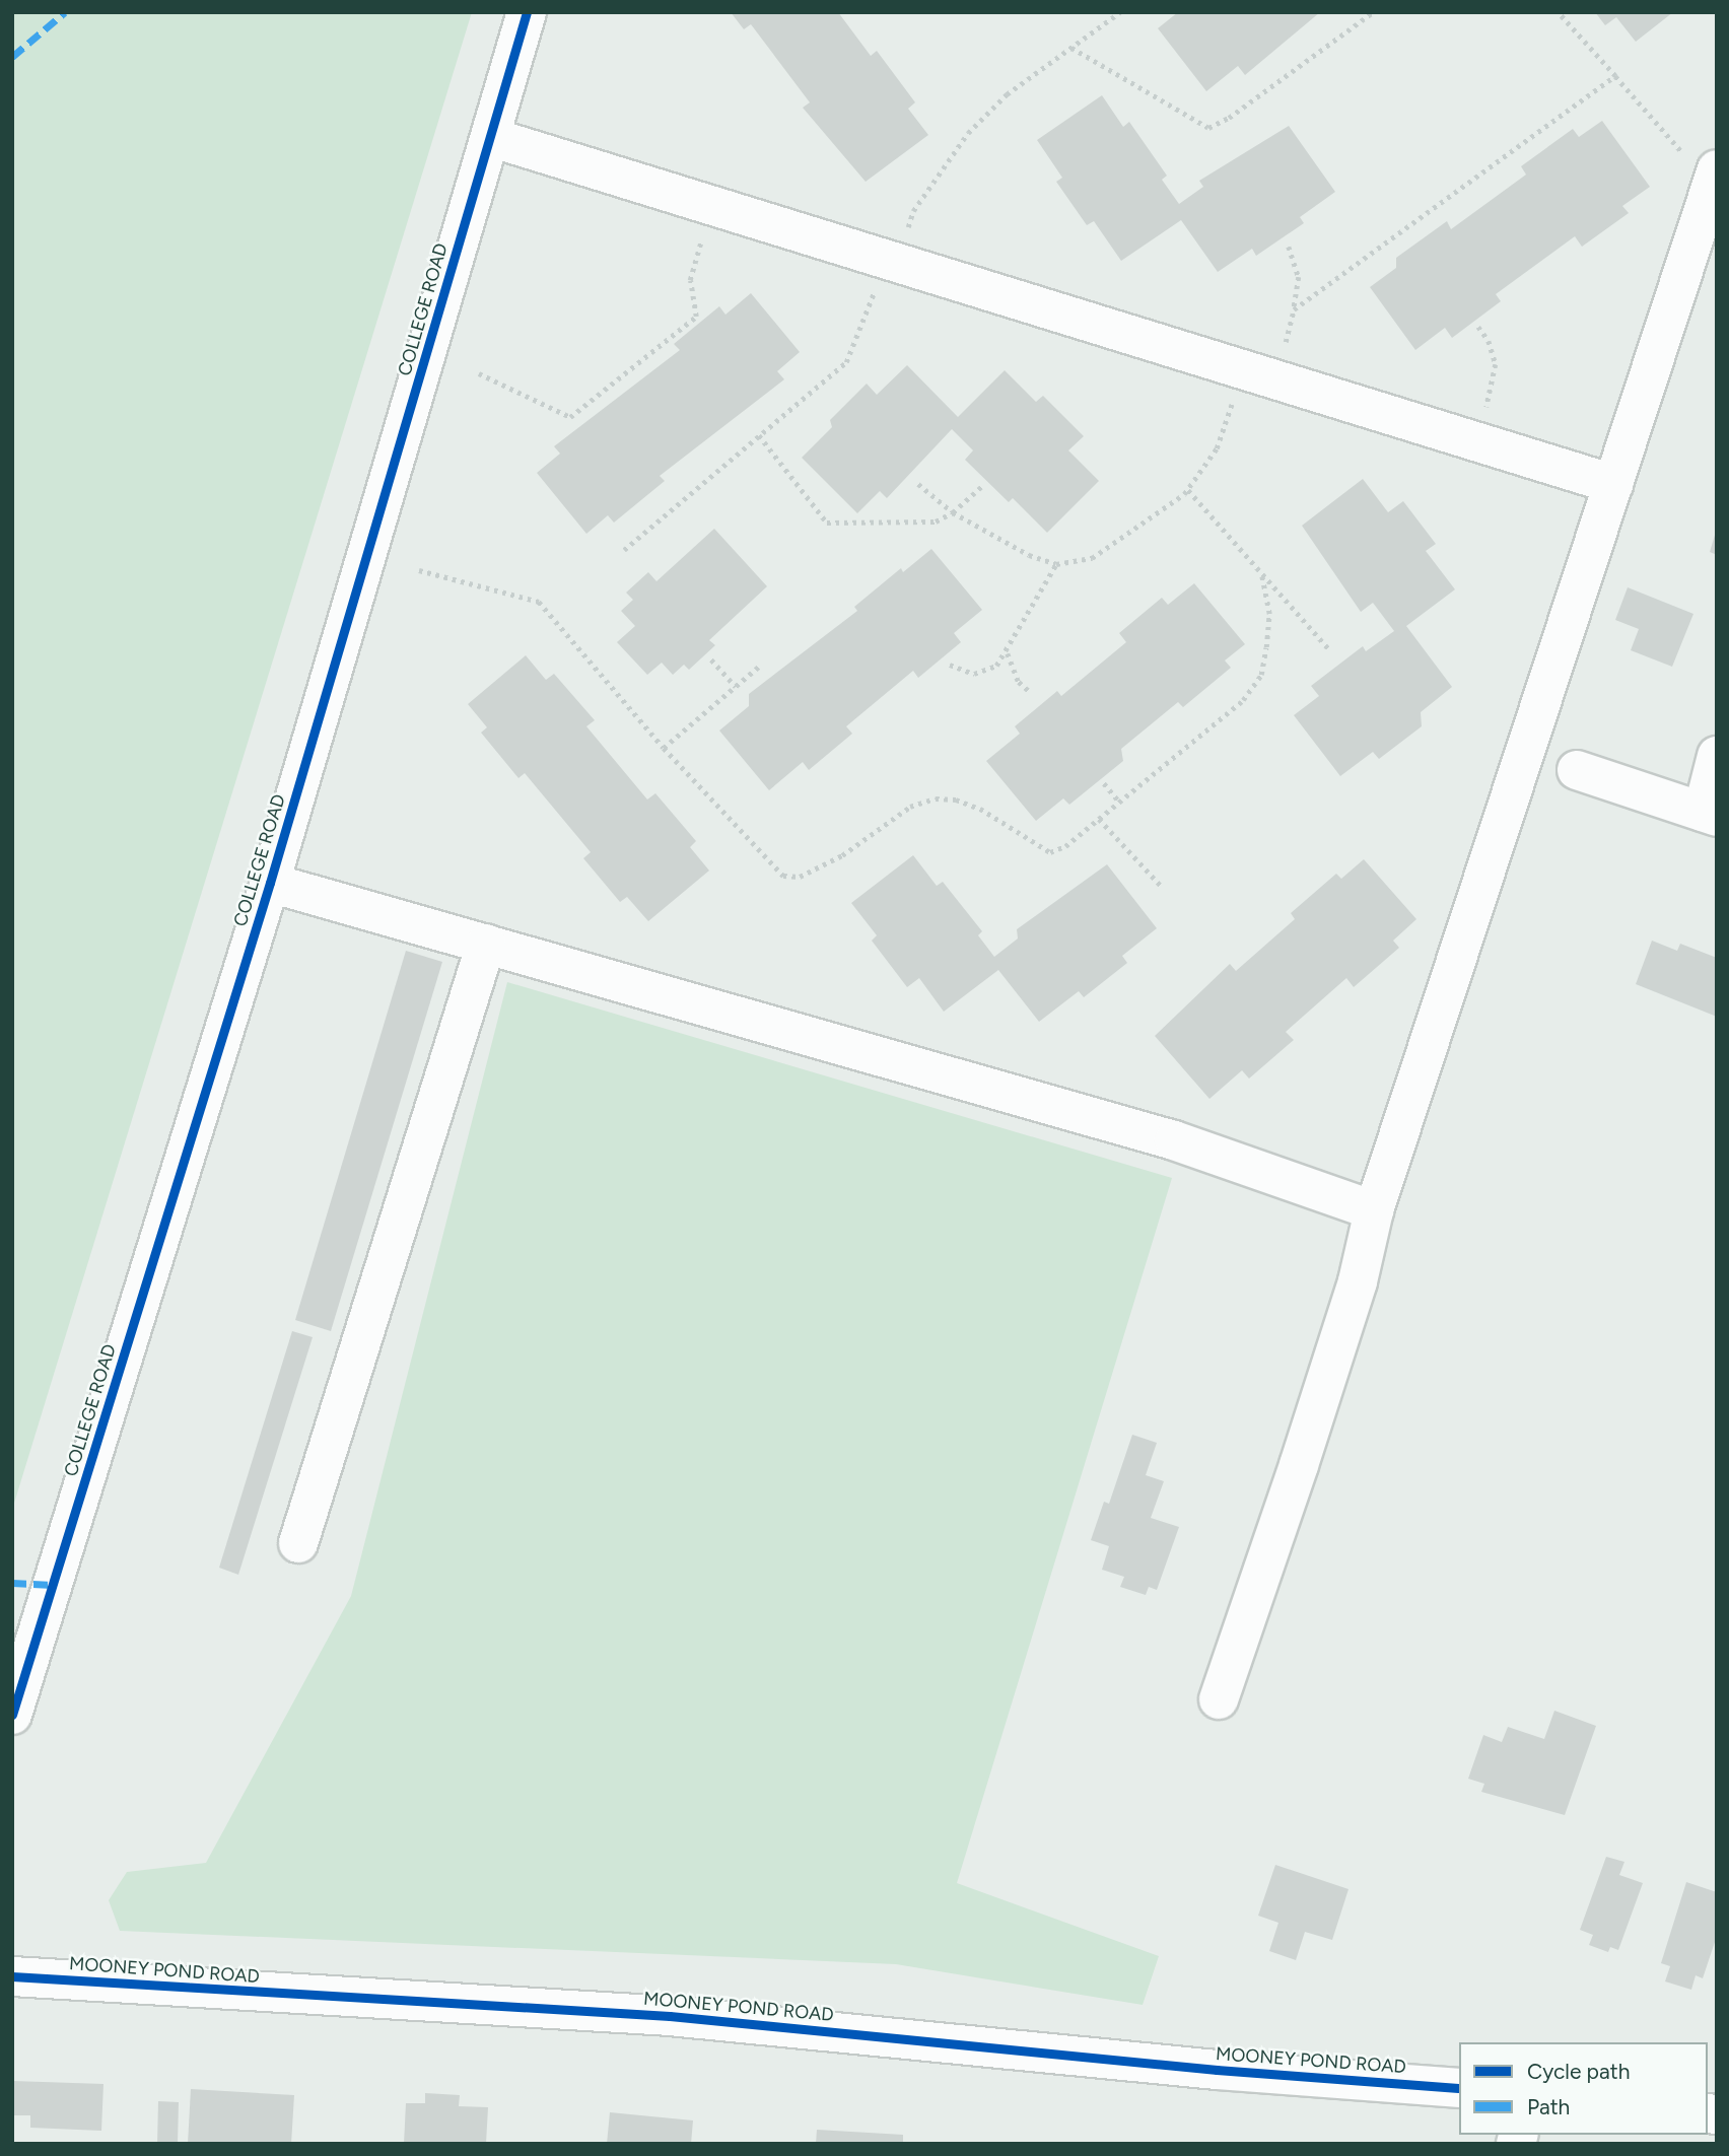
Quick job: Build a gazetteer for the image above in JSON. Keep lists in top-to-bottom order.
{
  "streets": {
    "street": ["COLLEGE ROAD", "MOONEY POND ROAD"]
  },
  "legend": ["Cycle path", "Path"]
}
